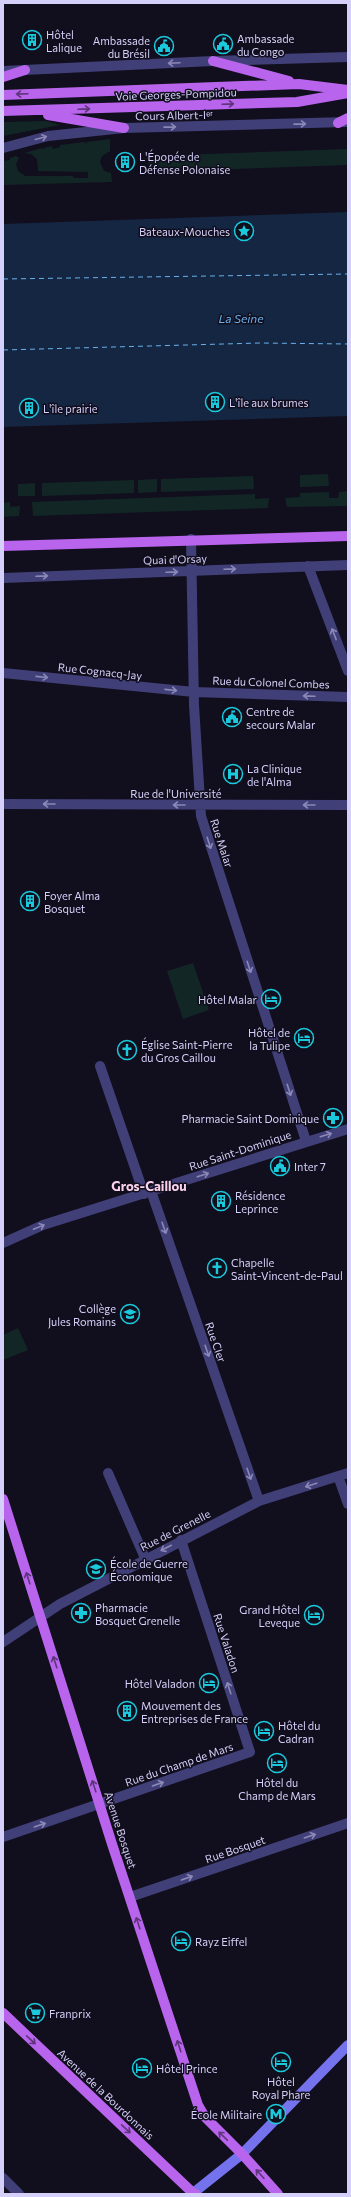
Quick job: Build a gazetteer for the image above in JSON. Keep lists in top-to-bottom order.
{
  "streets": {
    "main road": [
      "Voie Georges-Pompidou",
      "Quai d'Orsay",
      "Avenue Bosquet",
      "Avenue de la Bourdonnais"
    ],
    "street": [
      "Cours Albert-Iᵉʳ",
      "Rue Cognacq-Jay",
      "Rue du Colonel Combes",
      "Rue de l'Université",
      "Rue Malar",
      "Rue Saint-Dominique",
      "Rue Cler",
      "Rue de Grenelle",
      "Rue Valadon",
      "Rue du Champ de Mars",
      "Rue Bosquet"
    ]
  },
  "crossings": [
    ["Quai d'Orsay", "Rue Malar"],
    ["Rue Cognacq-Jay", "Rue du Colonel Combes"],
    ["Rue Cognacq-Jay", "Rue Malar"],
    ["Rue du Colonel Combes", "Rue Malar"],
    ["Rue de l'Université", "Rue Malar"],
    ["Rue Malar", "Rue Saint-Dominique"],
    ["Rue Saint-Dominique", "Rue Cler"],
    ["Rue Cler", "Rue de Grenelle"],
    ["Rue de Grenelle", "Rue Valadon"],
    ["Rue de Grenelle", "Avenue Bosquet"],
    ["Rue Valadon", "Rue du Champ de Mars"],
    ["Rue du Champ de Mars", "Avenue Bosquet"],
    ["Avenue Bosquet", "Rue Bosquet"]
  ],
  "one_way": [
    "Rue Cognacq-Jay",
    "Rue du Colonel Combes",
    "Rue de l'Université",
    "Rue Malar",
    "Rue Saint-Dominique",
    "Rue Cler",
    "Rue Valadon",
    "Rue du Champ de Mars",
    "Avenue Bosquet",
    "Rue Bosquet",
    "Avenue de la Bourdonnais"
  ],
  "districts": ["Gros-Caillou"],
  "water": ["La Seine"],
  "places": {
    "building": [
      "Hôtel Lalique",
      "L'Épopée de Défense Polonaise",
      "L'île aux brumes",
      "L'île prairie",
      "Foyer Alma Bosquet",
      "Résidence Leprince",
      "Mouvement des Entreprises de France"
    ],
    "public building": [
      "Ambassade du Congo",
      "Ambassade du Brésil",
      "Centre de secours Malar",
      "Inter 7"
    ],
    "place": ["Bateaux-Mouches"],
    "hospital": ["La Clinique de l'Alma"],
    "hotel": [
      "Hôtel Malar",
      "Hôtel de la Tulipe",
      "Grand Hôtel Leveque",
      "Hôtel Valadon",
      "Hôtel du Cadran",
      "Hôtel du Champ de Mars",
      "Rayz Eiffel",
      "Hôtel Royal Phare",
      "Hôtel Prince"
    ],
    "church": ["Église Saint-Pierre du Gros Caillou", "Chapelle Saint-Vincent-de-Paul"],
    "pharmacy": ["Pharmacie Saint Dominique", "Pharmacie Bosquet Grenelle"],
    "school or university": ["Collège Jules Romains", "École de Guerre Économique"],
    "supermarket": ["Franprix"],
    "metro station": ["École Militaire"]
  }
}
